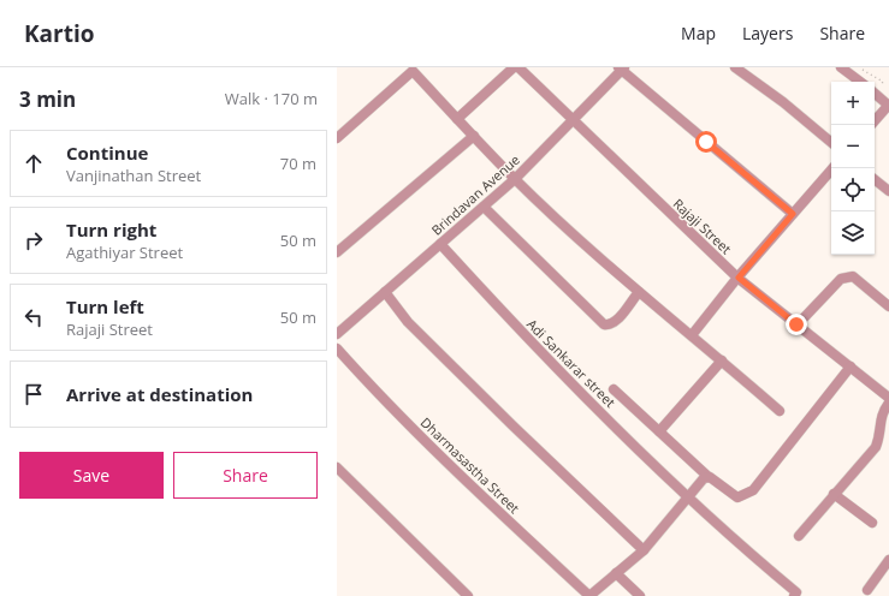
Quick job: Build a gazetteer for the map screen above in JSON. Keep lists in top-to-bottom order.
{
  "streets": {
    "street": [
      "Brindavan Avenue",
      "Rajaji Street",
      "Adi Sankarar street",
      "Dharmasastha Street"
    ]
  },
  "crossings": [
    ["Brindavan Avenue", "Rajaji Street"],
    ["Brindavan Avenue", "Adi Sankarar street"]
  ],
  "page": {
    "header": "Kartio",
    "nav": ["Map", "Layers", "Share"],
    "heading": ["3 min", "Walk · 170 m"],
    "map_buttons": ["+", "−"],
    "list": [
      ["Continue", "Vanjinathan Street", "70 m"],
      ["Turn right", "Agathiyar Street", "50 m"],
      ["Turn left", "Rajaji Street", "50 m"],
      "Arrive at destination"
    ],
    "buttons": ["Save", "Share"]
  }
}
